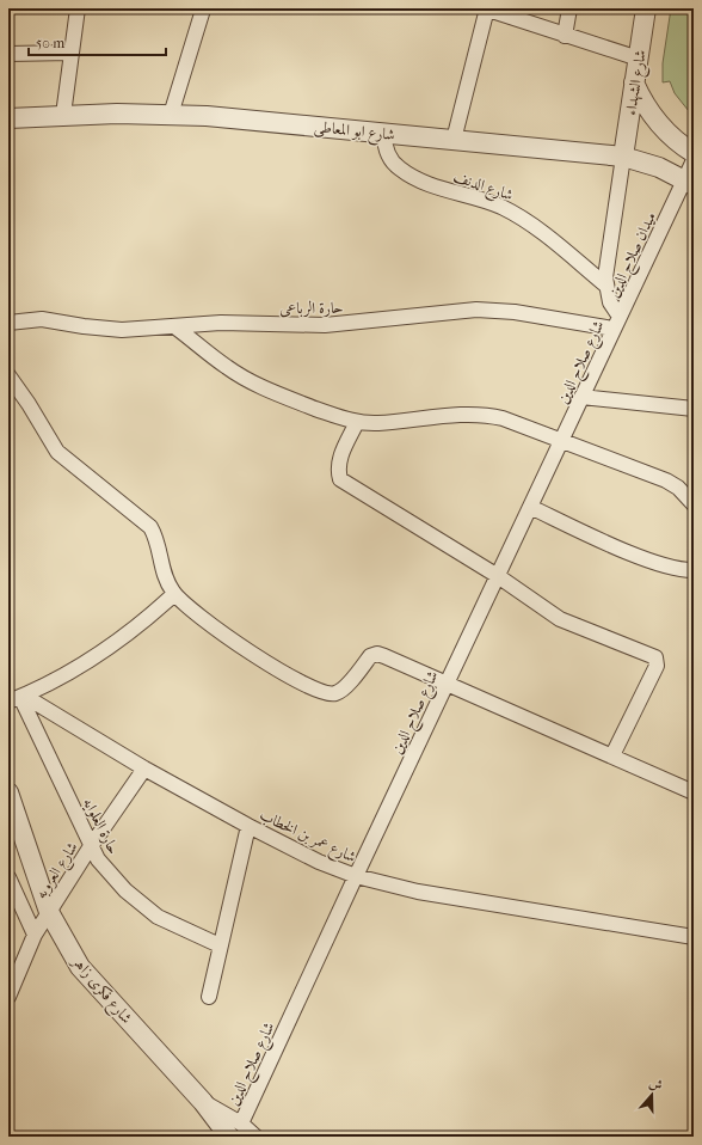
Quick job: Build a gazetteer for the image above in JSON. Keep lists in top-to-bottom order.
{
  "streets": {
    "street": [
      "شارع الشهداء",
      "شارع ابو المعاطى",
      "شارع الدنف",
      "ميدان صلاح الدين",
      "حارة الرباعى",
      "شارع صلاح الدين",
      "حارة العلوايه",
      "شارع عمر بن الخطاب",
      "شارع العروبه",
      "شارع فكرى زاهر"
    ]
  },
  "crossings": [
    ["شارع الشهداء", "شارع ابو المعاطى"],
    ["شارع الشهداء", "ميدان صلاح الدين"],
    ["شارع ابو المعاطى", "شارع الدنف"],
    ["شارع ابو المعاطى", "ميدان صلاح الدين"],
    ["شارع الدنف", "ميدان صلاح الدين"],
    ["ميدان صلاح الدين", "حارة الرباعى"],
    ["ميدان صلاح الدين", "شارع صلاح الدين"],
    ["حارة الرباعى", "شارع صلاح الدين"],
    ["شارع صلاح الدين", "شارع عمر بن الخطاب"],
    ["شارع صلاح الدين", "شارع فكرى زاهر"],
    ["حارة العلوايه", "شارع عمر بن الخطاب"],
    ["حارة العلوايه", "شارع العروبه"],
    ["شارع عمر بن الخطاب", "شارع العروبه"],
    ["شارع العروبه", "شارع فكرى زاهر"]
  ],
  "scale_bar": "50 m",
  "north": "top"
}
